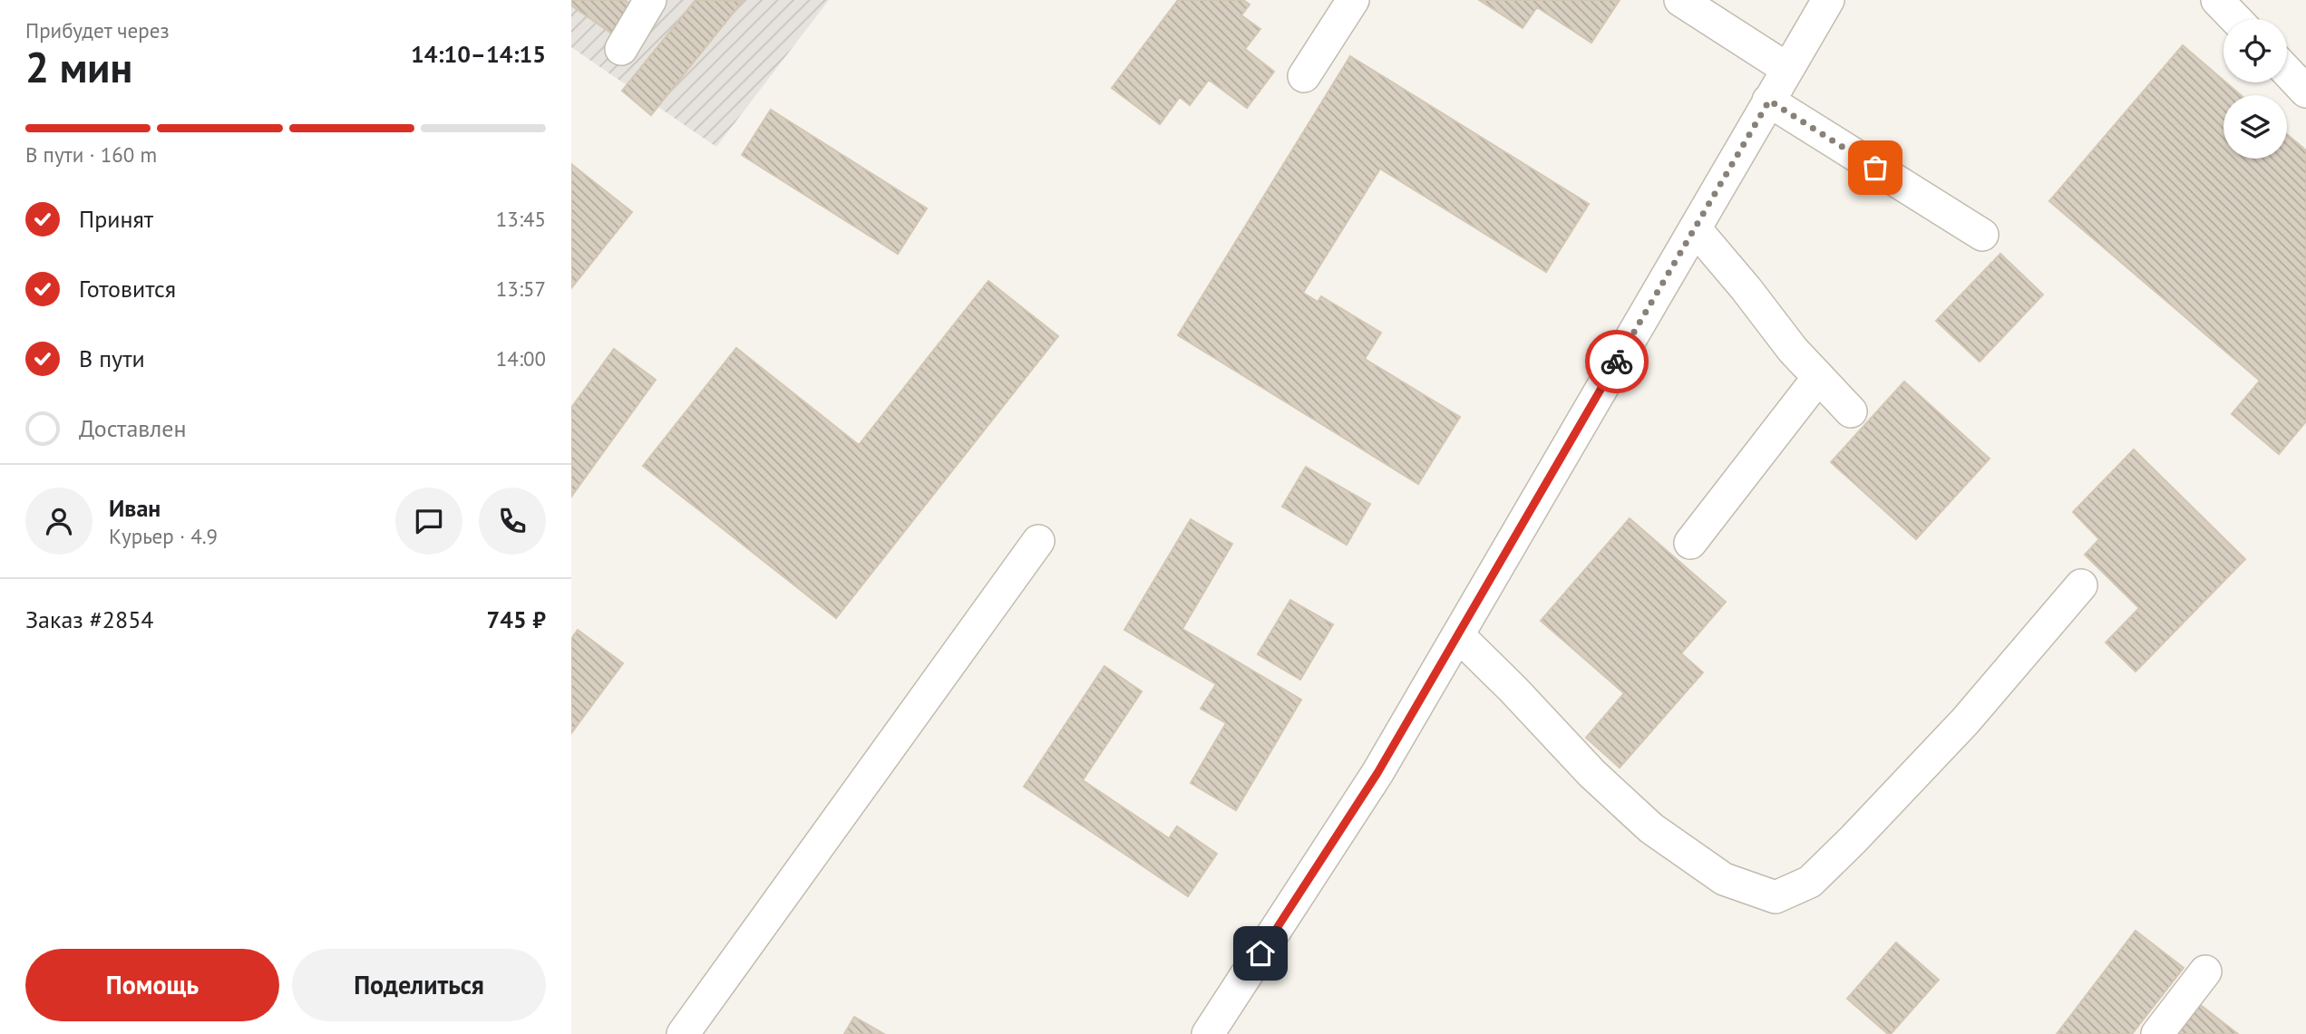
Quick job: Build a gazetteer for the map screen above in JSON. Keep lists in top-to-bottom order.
{
  "page": {
    "heading": ["2 мин", "Прибудет через", "14:10–14:15"],
    "panel": [
      "Иван",
      "Курьер · 4.9",
      "Заказ #2854",
      "745 ₽"
    ],
    "bar": "В пути · 160 m",
    "list": [
      ["Принят", "13:45"],
      ["Готовится", "13:57"],
      ["В пути", "14:00"],
      "Доставлен"
    ],
    "buttons": ["Помощь", "Поделиться"]
  }
}
